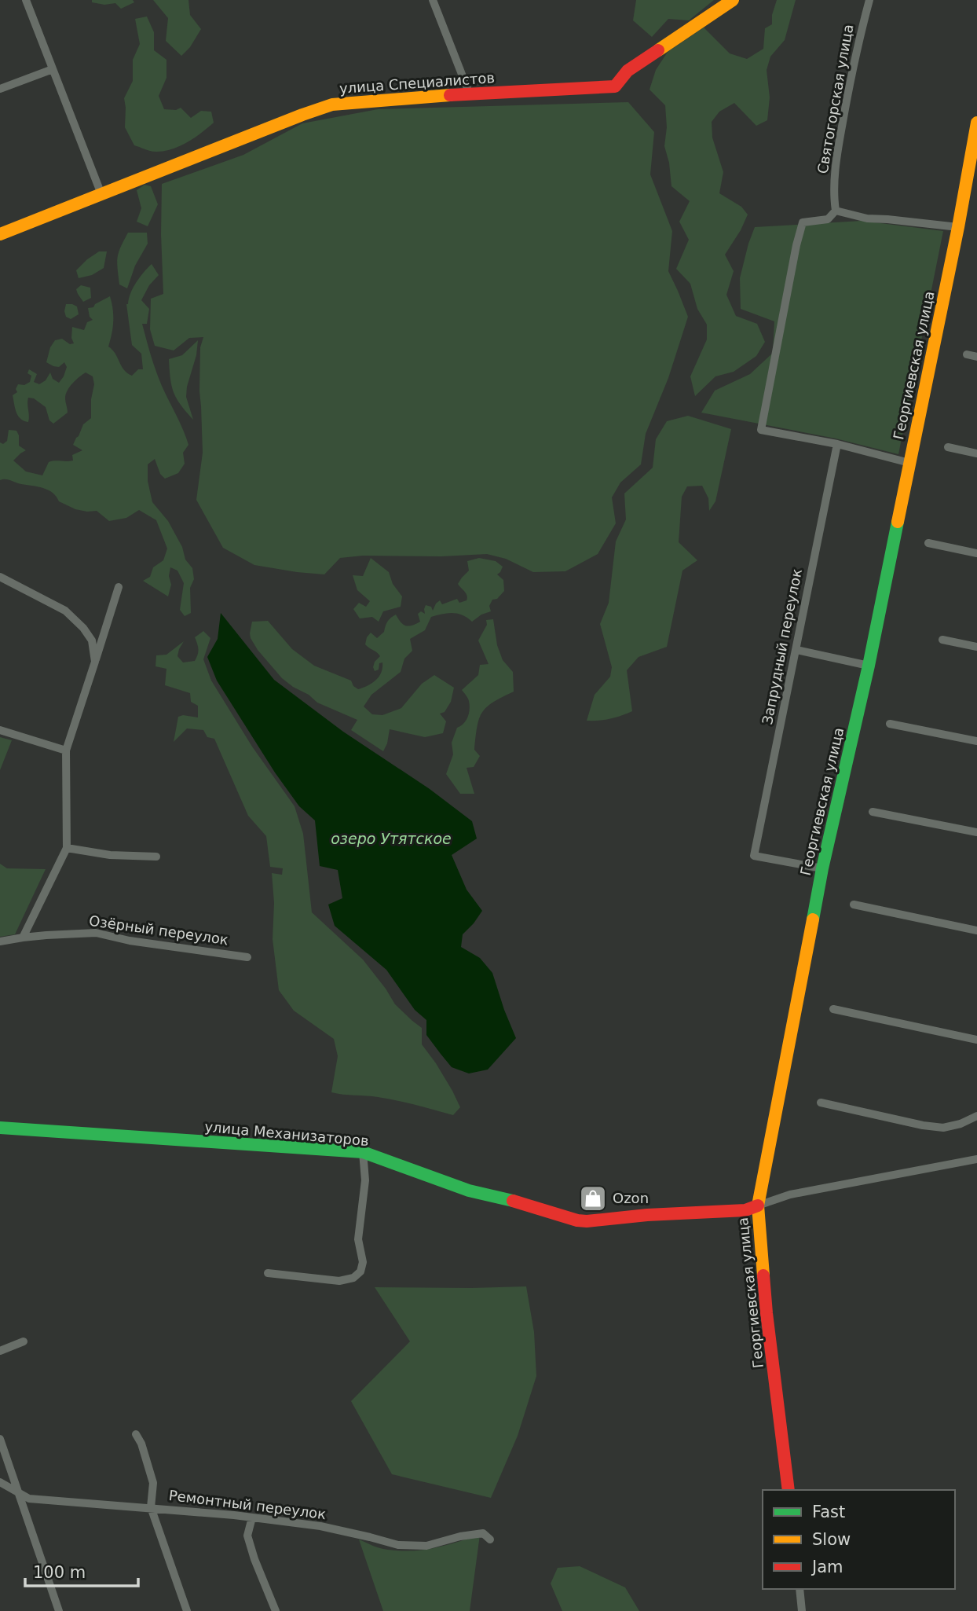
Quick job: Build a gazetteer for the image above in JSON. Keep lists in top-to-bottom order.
{
  "streets": {
    "street": [
      "улица Специалистов",
      "Святогорская улица",
      "Георгиевская улица",
      "Запрудный переулок",
      "Озёрный переулок",
      "улица Механизаторов",
      "Ремонтный переулок"
    ]
  },
  "crossings": [
    ["Георгиевская улица", "Запрудный переулок"],
    ["Георгиевская улица", "улица Механизаторов"]
  ],
  "water": ["озеро Утятское"],
  "places": {
    "shop": ["Ozon"]
  },
  "legend": ["Fast", "Slow", "Jam"],
  "scale_bar": "100 m"
}
